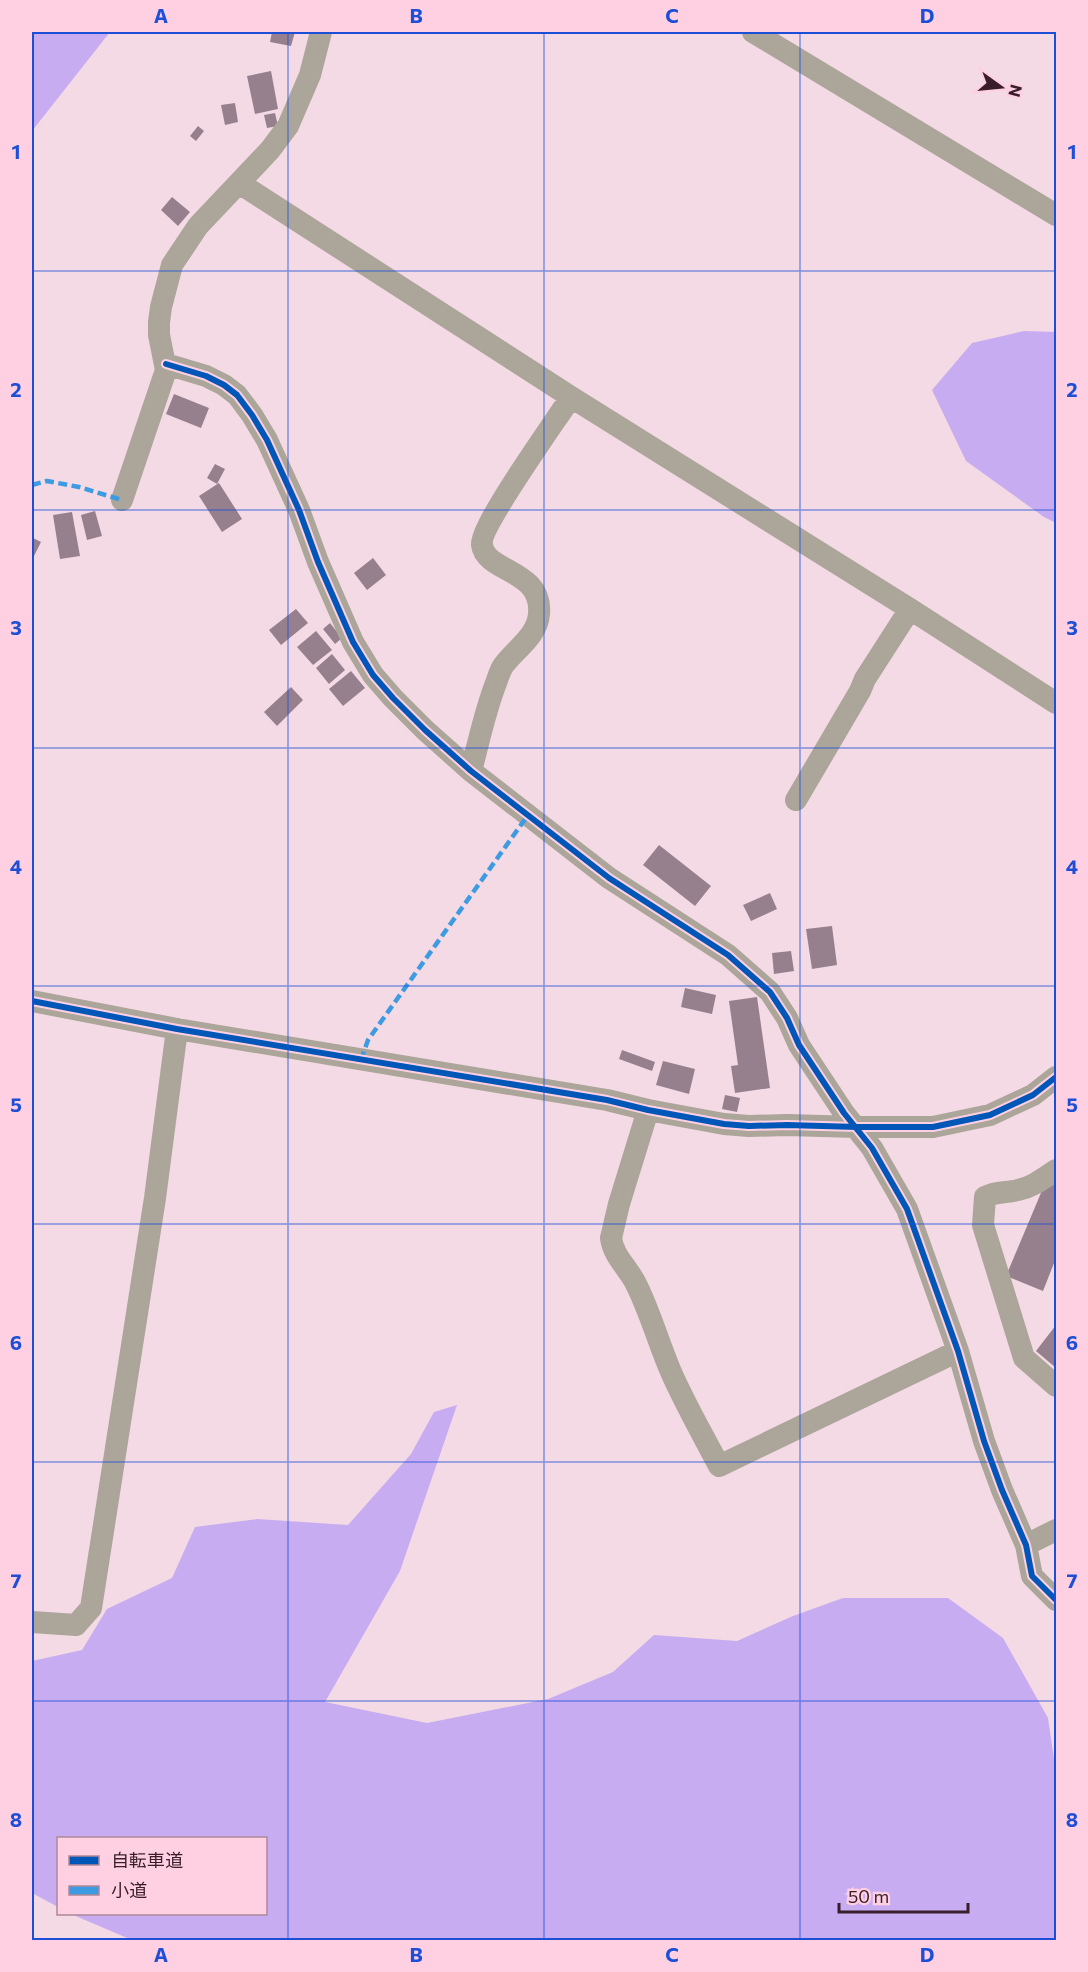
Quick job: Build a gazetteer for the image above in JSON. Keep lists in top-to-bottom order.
{
  "legend": ["自転車道", "小道"],
  "scale_bar": "50 m",
  "north": "right",
  "grid": {
    "columns": [
      "A",
      "B",
      "C",
      "D"
    ],
    "rows": [
      "1",
      "2",
      "3",
      "4",
      "5",
      "6",
      "7",
      "8"
    ]
  }
}
